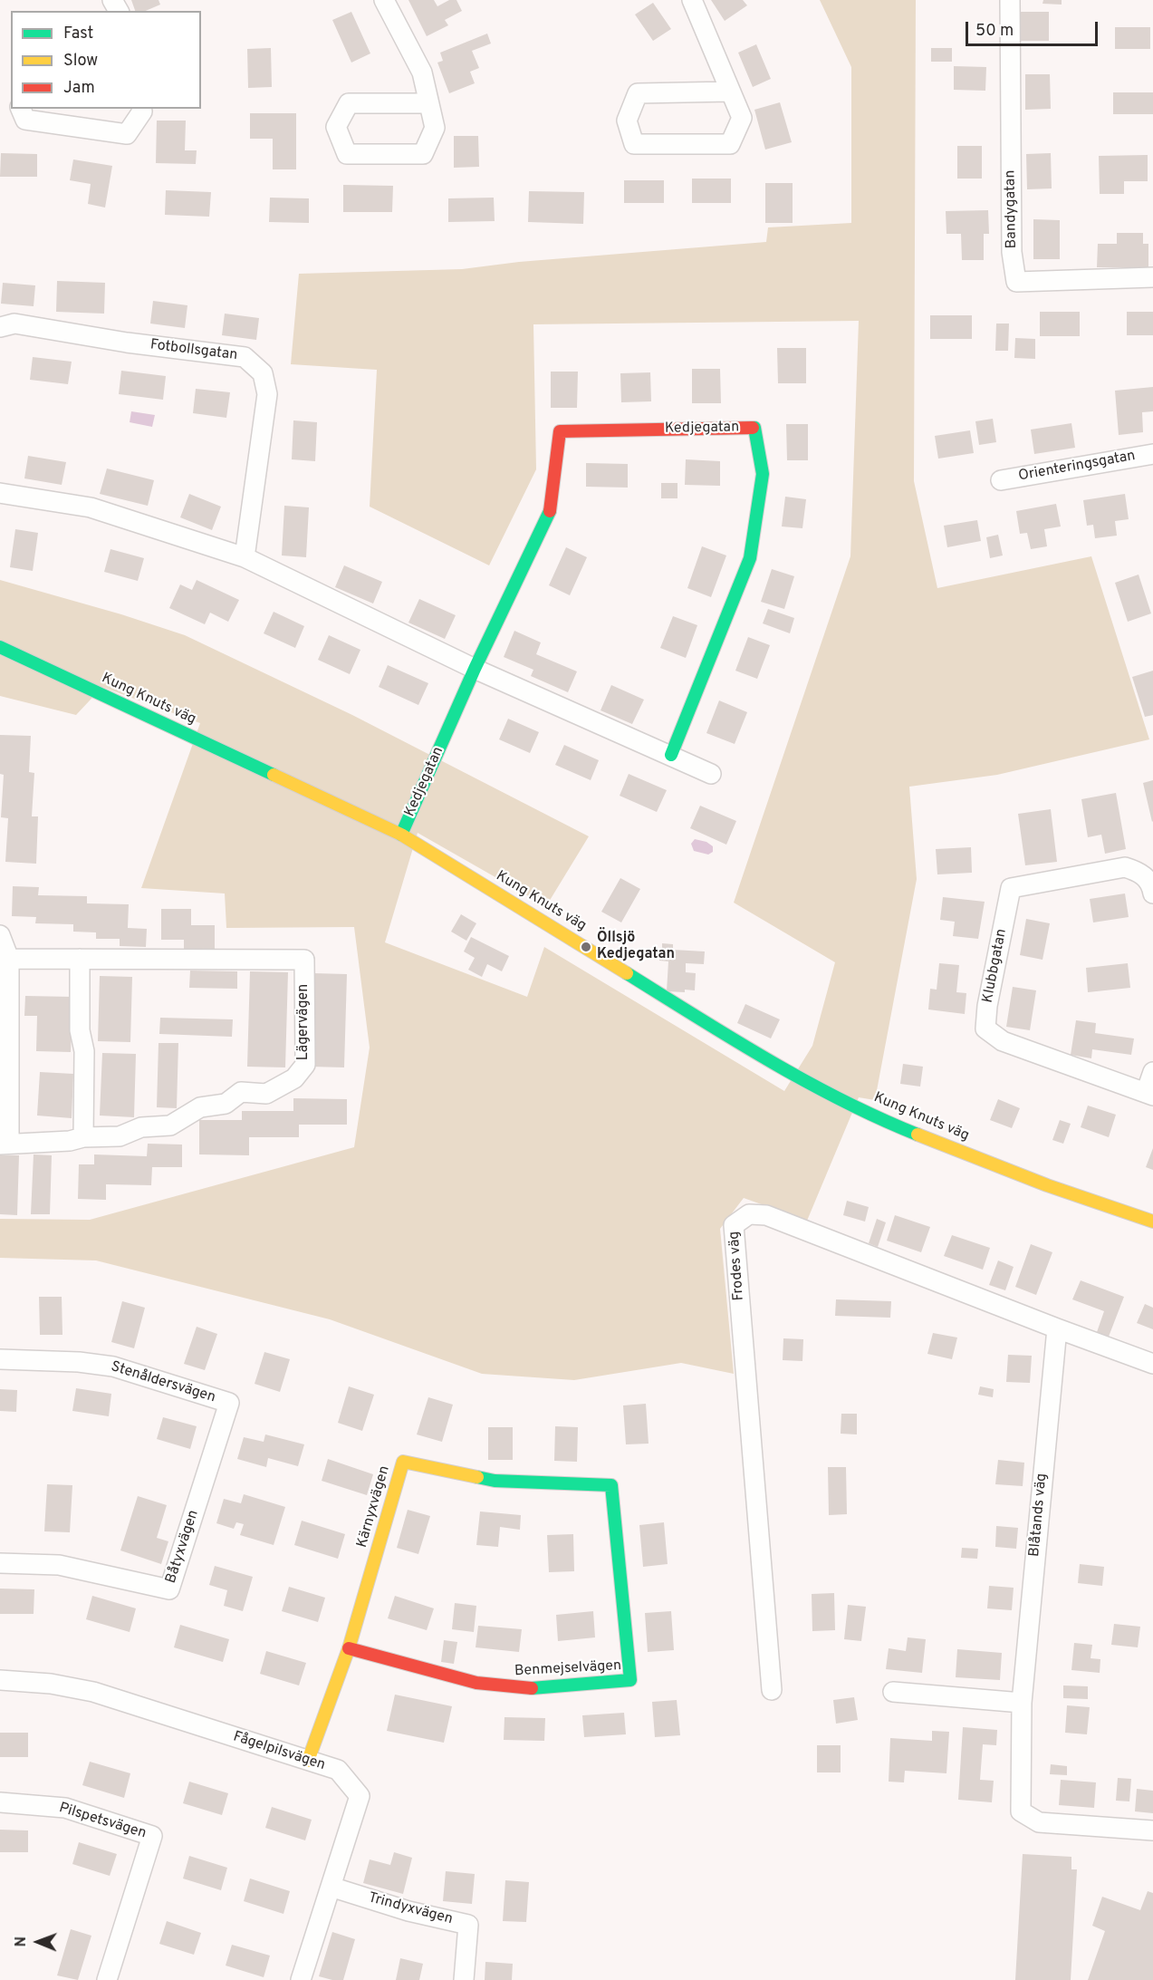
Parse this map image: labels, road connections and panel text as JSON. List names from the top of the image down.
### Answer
{
  "streets": {
    "street": [
      "Bandygatan",
      "Fotbollsgatan",
      "Kedjegatan",
      "Orienteringsgatan",
      "Kung Knuts väg",
      "Klubbgatan",
      "Lägervägen",
      "Frodes väg",
      "Stenåldersvägen",
      "Kärnyxvägen",
      "Blåtands väg",
      "Båtyxvägen",
      "Benmejselvägen",
      "Fågelpilsvägen",
      "Pilspetsvägen",
      "Trindyxvägen"
    ]
  },
  "crossings": [
    ["Kedjegatan", "Kung Knuts väg"],
    ["Frodes väg", "Blåtands väg"],
    ["Stenåldersvägen", "Båtyxvägen"],
    ["Kärnyxvägen", "Benmejselvägen"],
    ["Kärnyxvägen", "Fågelpilsvägen"],
    ["Fågelpilsvägen", "Trindyxvägen"]
  ],
  "places": ["Öllsjö Kedjegatan"],
  "legend": ["Fast", "Slow", "Jam"],
  "scale_bar": "50 m",
  "north": "left"
}
